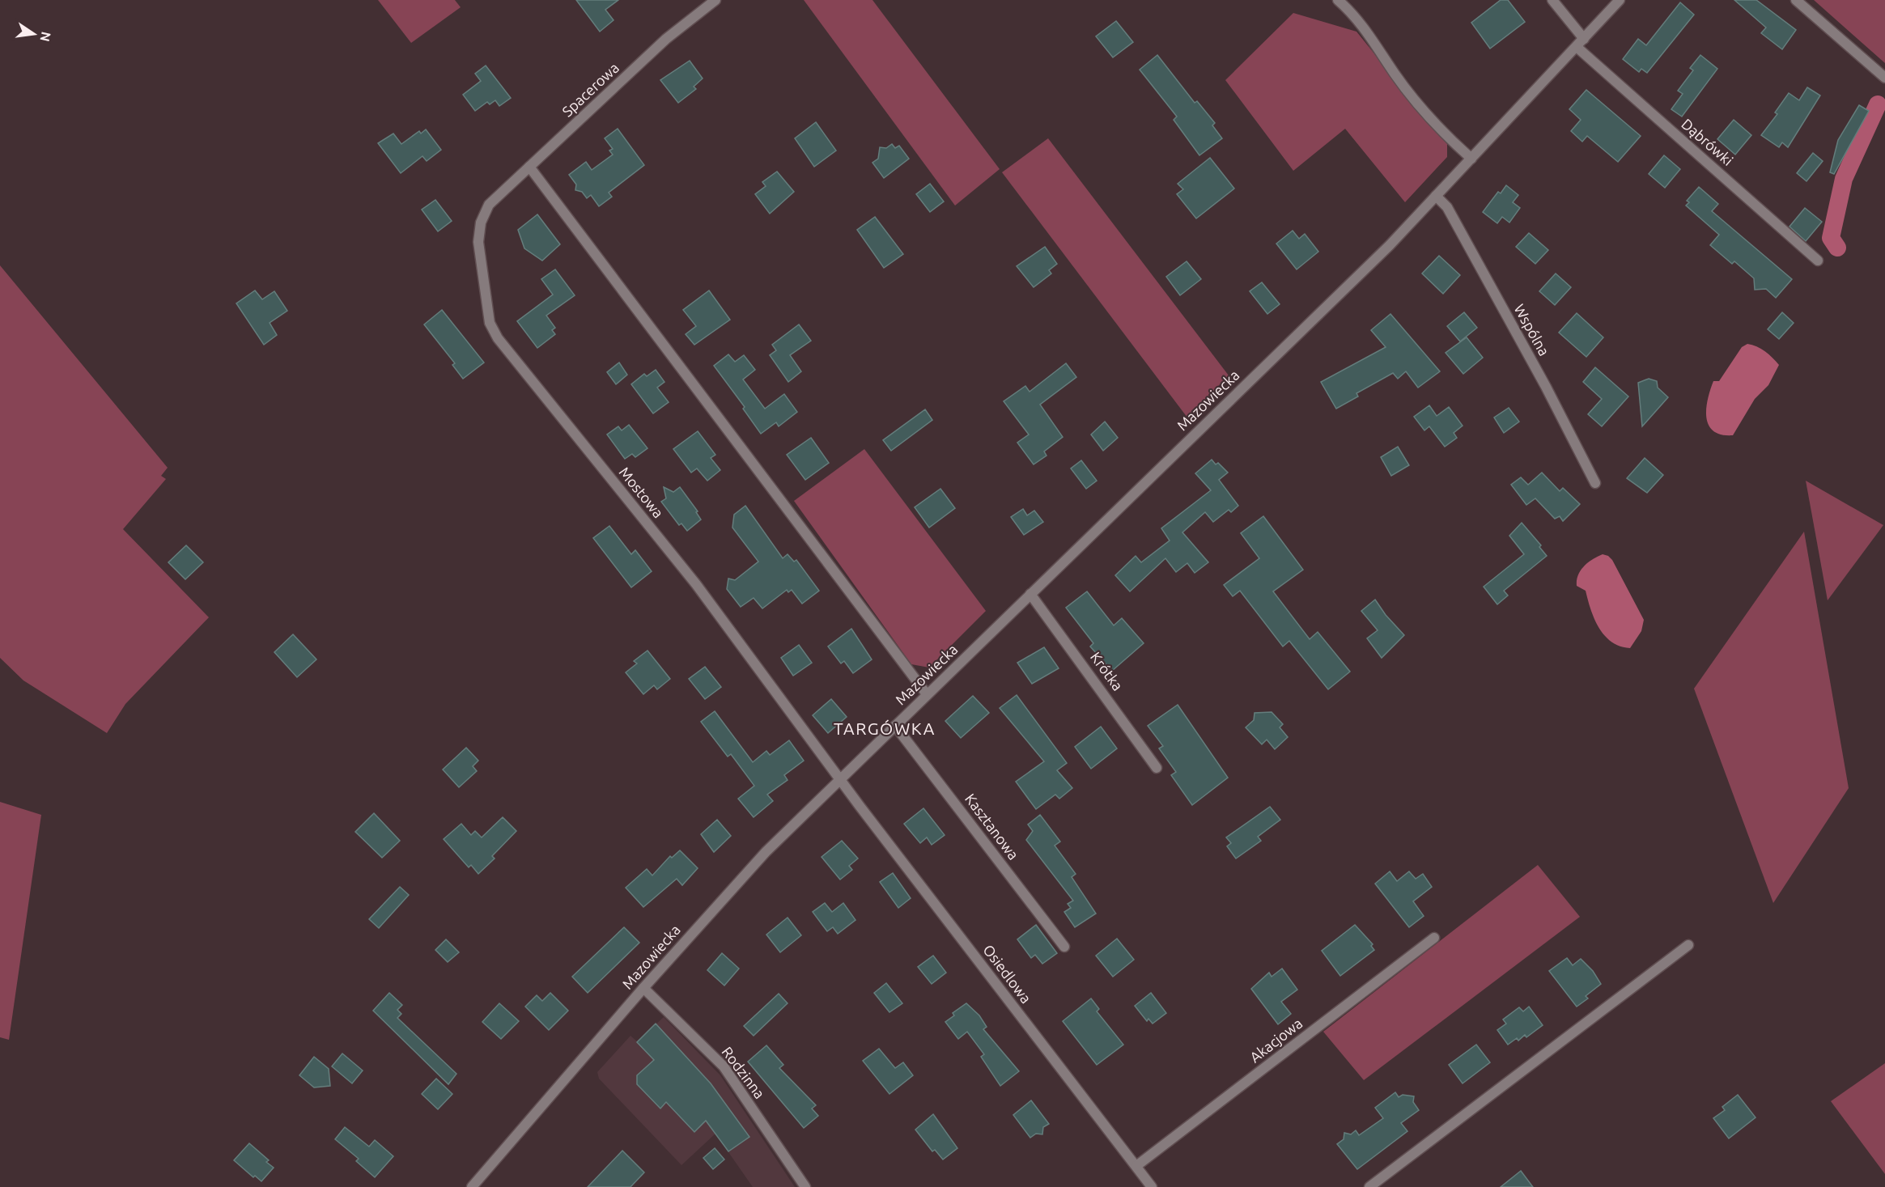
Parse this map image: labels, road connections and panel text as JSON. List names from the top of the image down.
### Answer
{
  "streets": {
    "street": [
      "Spacerowa",
      "Dąbrówki",
      "Wspólna",
      "Mazowiecka",
      "Mostowa",
      "Krótka",
      "Kasztanowa",
      "Osiedlowa",
      "Akacjowa",
      "Rodzinna"
    ]
  },
  "crossings": [
    ["Spacerowa", "Mostowa"],
    ["Wspólna", "Mazowiecka"],
    ["Mazowiecka", "Mostowa"],
    ["Mazowiecka", "Krótka"],
    ["Mazowiecka", "Kasztanowa"],
    ["Mazowiecka", "Osiedlowa"],
    ["Mazowiecka", "Rodzinna"],
    ["Mostowa", "Osiedlowa"],
    ["Osiedlowa", "Akacjowa"]
  ],
  "districts": ["TARGÓWKA"],
  "north": "right"
}
